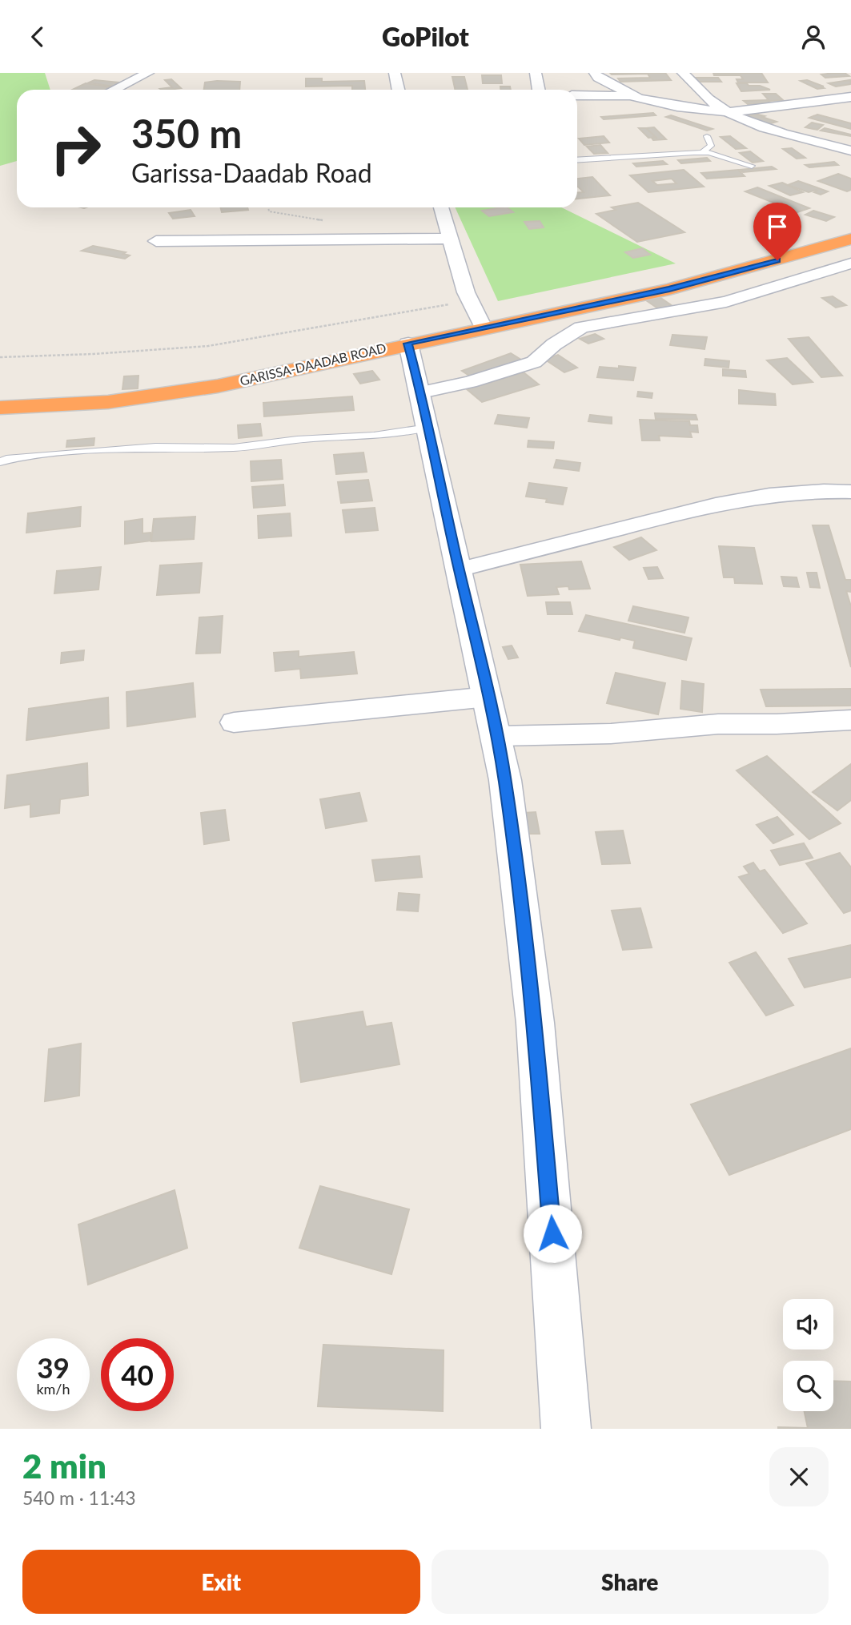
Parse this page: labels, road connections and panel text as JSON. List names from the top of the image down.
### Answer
{
  "streets": {
    "highway": ["GARISSA-DAADAB ROAD"]
  },
  "page": {
    "header": "GoPilot",
    "turn": ["350 m", "Garissa-Daadab Road"],
    "speed": "39 km/h",
    "limit": "40",
    "heading": ["2 min", "540 m · 11:43"],
    "buttons": ["Exit", "Share"]
  }
}
